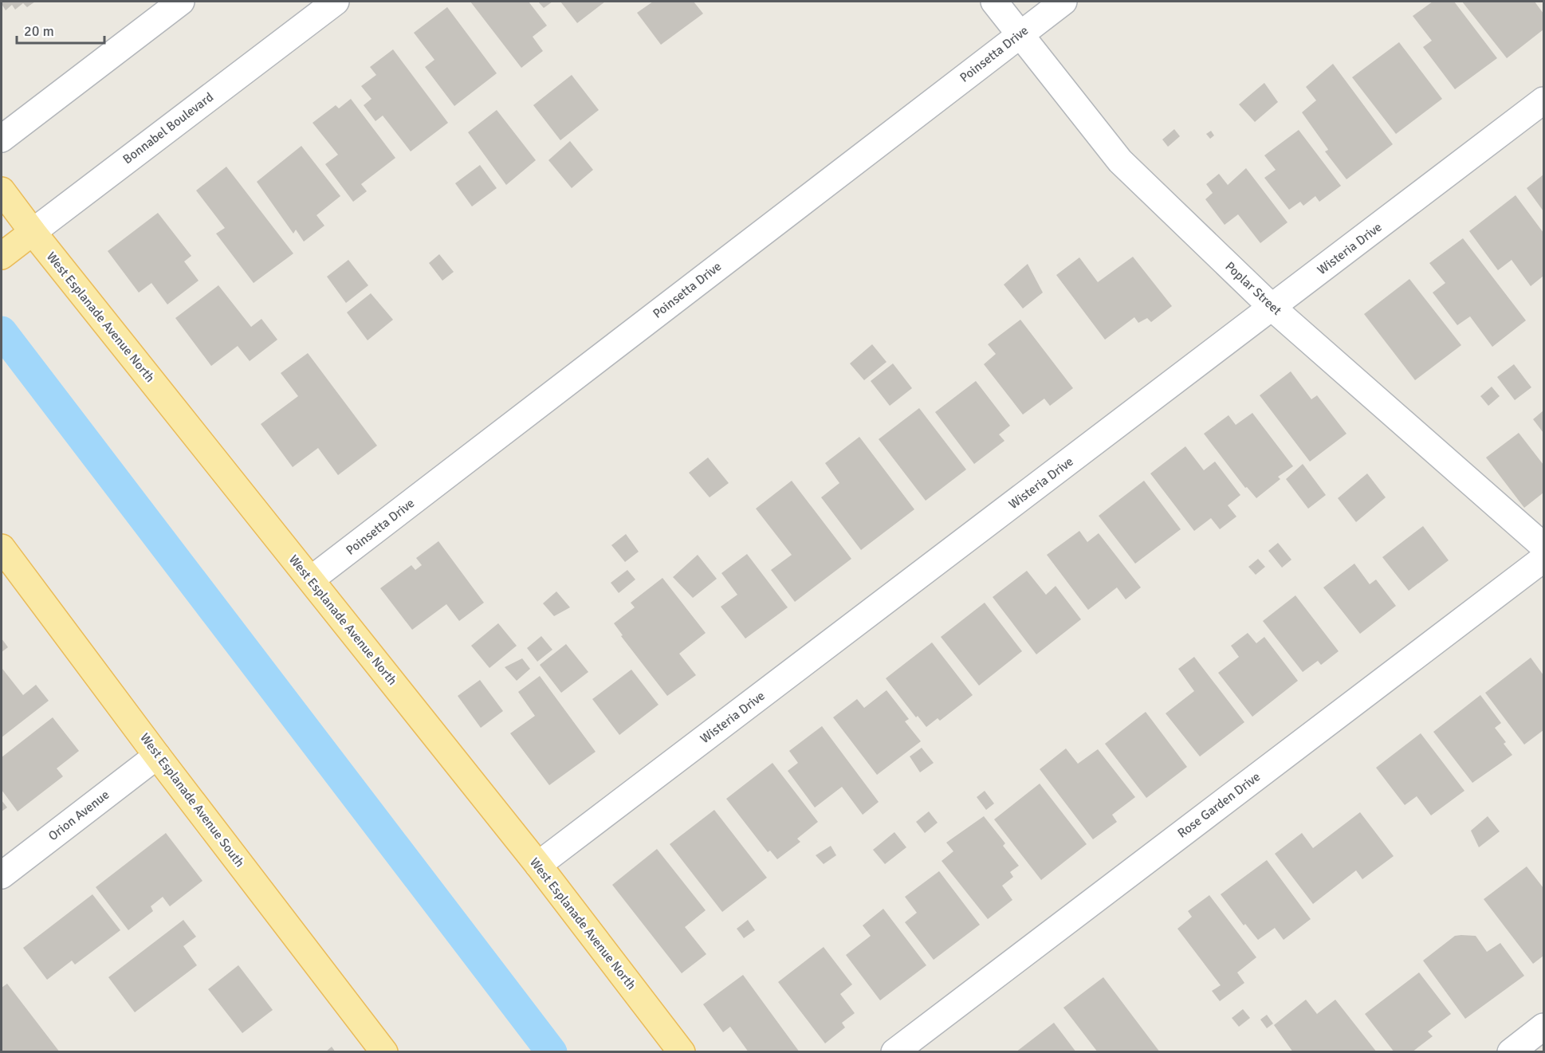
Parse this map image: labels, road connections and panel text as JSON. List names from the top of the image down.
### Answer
{
  "streets": {
    "main road": ["Bonnabel Boulevard", "West Esplanade Avenue North", "West Esplanade Avenue South"],
    "street": [
      "Poinsetta Drive",
      "Wisteria Drive",
      "Poplar Street",
      "Rose Garden Drive",
      "Orion Avenue"
    ]
  },
  "crossings": [
    ["Poinsetta Drive", "Poplar Street"],
    ["Poinsetta Drive", "West Esplanade Avenue North"],
    ["Bonnabel Boulevard", "West Esplanade Avenue North"],
    ["Wisteria Drive", "Poplar Street"],
    ["Wisteria Drive", "West Esplanade Avenue North"],
    ["West Esplanade Avenue South", "Orion Avenue"]
  ],
  "scale_bar": "20 m"
}
